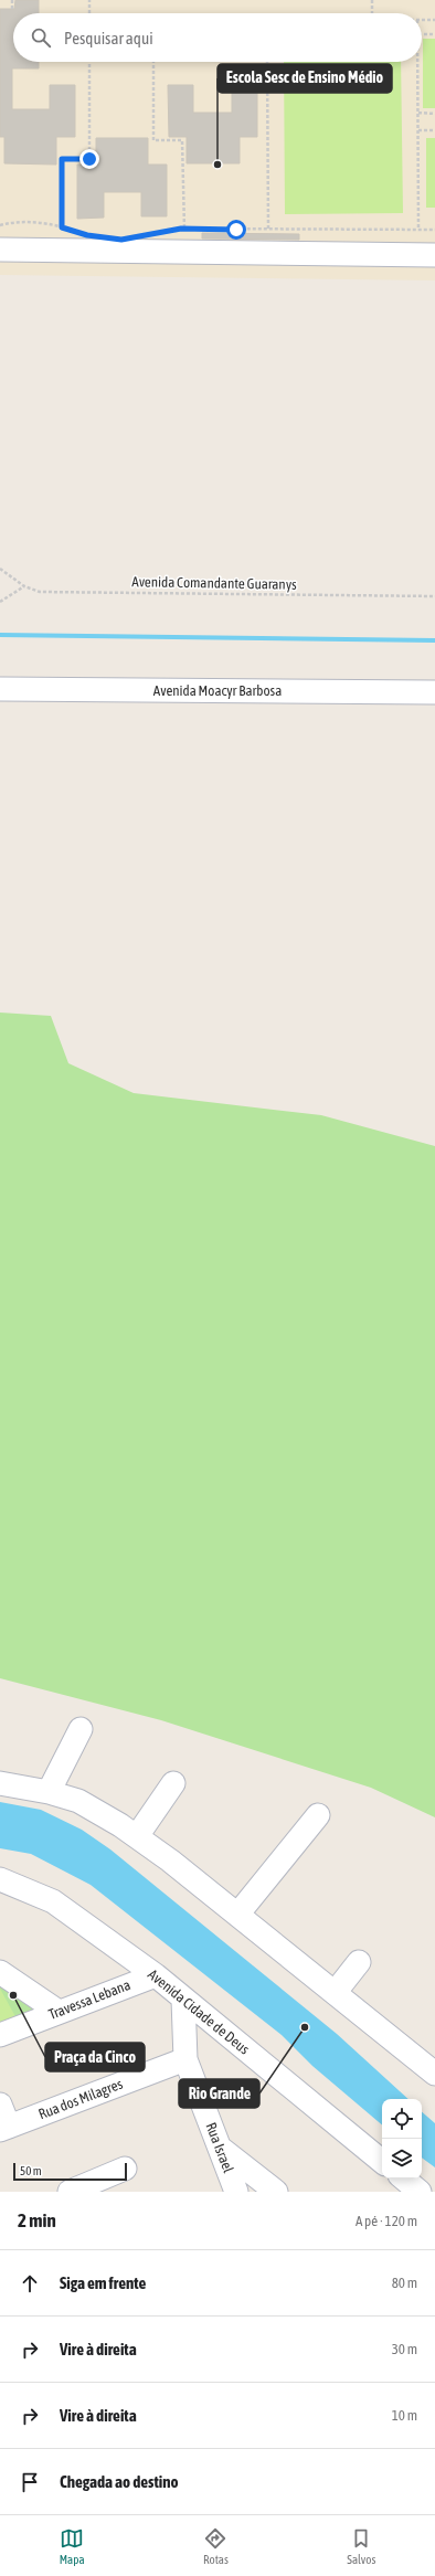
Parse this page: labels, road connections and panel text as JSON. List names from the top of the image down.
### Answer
{
  "streets": {
    "street": [
      "Avenida Moacyr Barbosa",
      "Travessa Lebana",
      "Avenida Cidade de Deus",
      "Rua dos Milagres",
      "Rua Israel"
    ],
    "path": ["Avenida Comandante Guaranys"]
  },
  "crossings": [
    ["Travessa Lebana", "Avenida Cidade de Deus"],
    ["Avenida Cidade de Deus", "Rua Israel"],
    ["Rua dos Milagres", "Rua Israel"]
  ],
  "places": ["Escola Sesc de Ensino Médio", "Praça da Cinco", "Rio Grande"],
  "scale_bar": "50 m",
  "page": {
    "search": "Pesquisar aqui",
    "scale": "50 m",
    "heading": ["2 min", "A pé · 120 m"],
    "list": [
      ["Siga em frente", "80 m"],
      ["Vire à direita", "30 m"],
      ["Vire à direita", "10 m"],
      "Chegada ao destino"
    ],
    "nav": ["Mapa", "Rotas", "Salvos"]
  }
}
